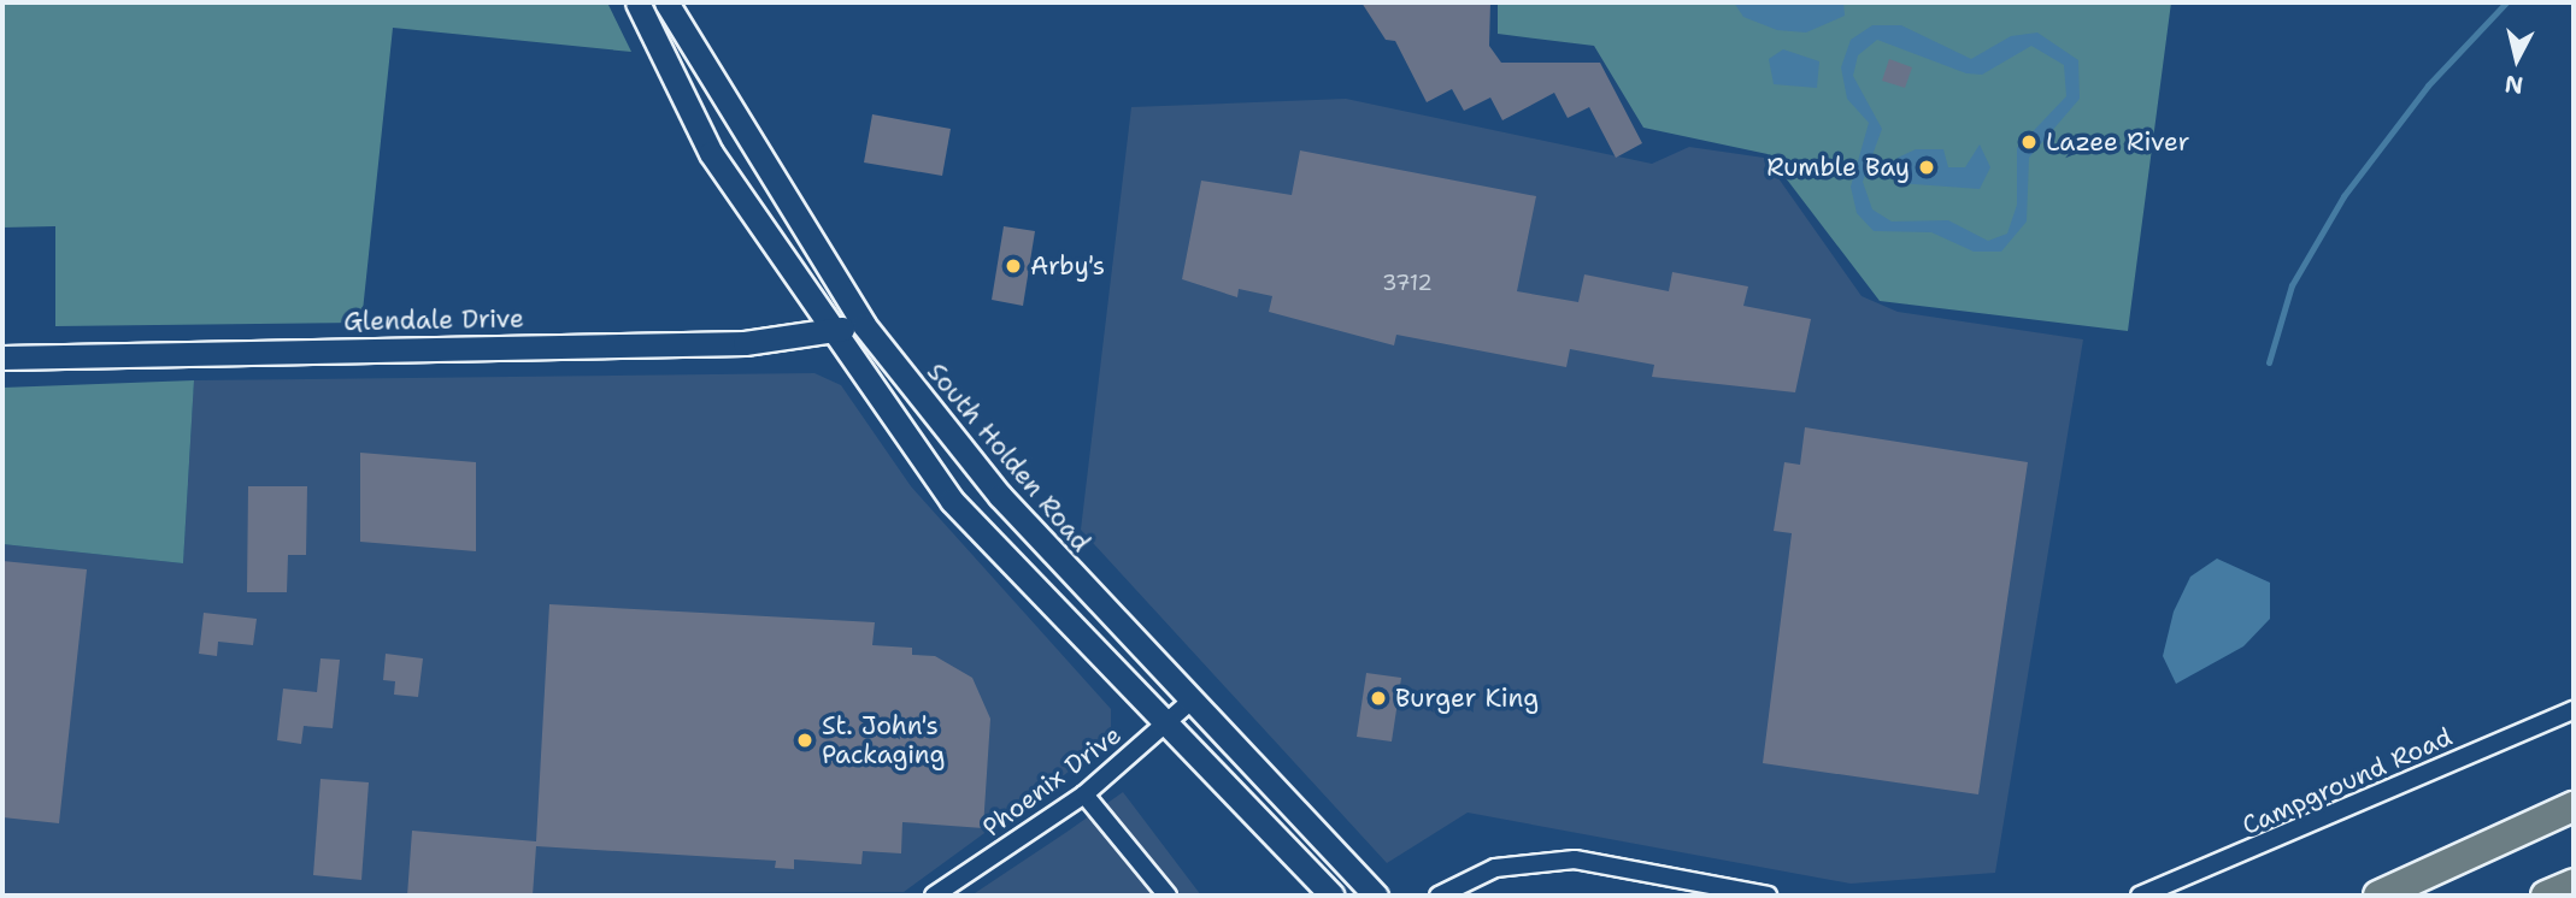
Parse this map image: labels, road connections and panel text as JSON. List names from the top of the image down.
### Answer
{
  "streets": {
    "street": [
      "Glendale Drive",
      "South Holden Road",
      "Phoenix Drive",
      "Campground Road"
    ]
  },
  "crossings": [
    ["Glendale Drive", "South Holden Road"],
    ["South Holden Road", "Phoenix Drive"]
  ],
  "places": [
    "Lazee River",
    "Rumble Bay",
    "Arby's",
    "Burger King",
    "St. John's Packaging"
  ],
  "house_numbers": ["3712"],
  "north": "bottom"
}
